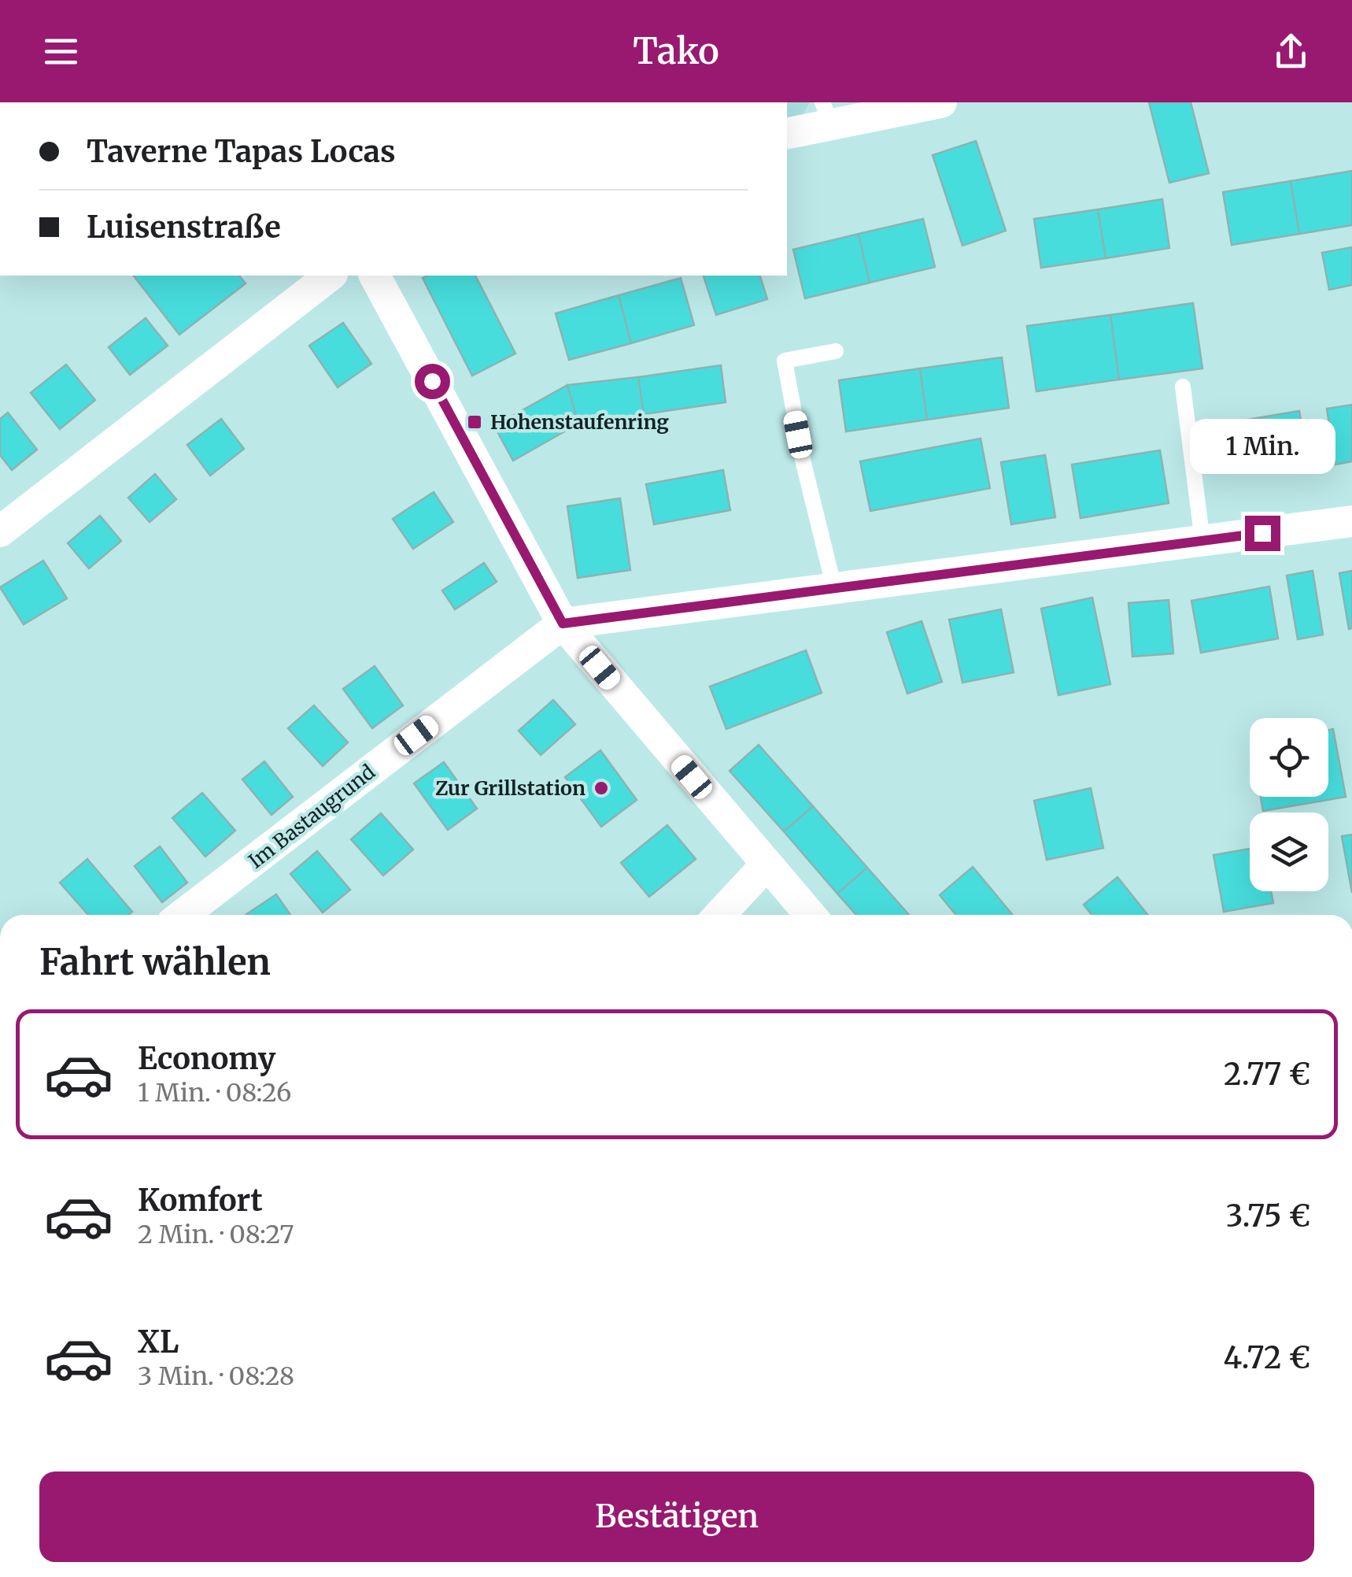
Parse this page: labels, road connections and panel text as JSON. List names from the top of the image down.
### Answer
{
  "streets": {
    "street": ["Im Bastaugrund"]
  },
  "places": {
    "transit": ["Hohenstaufenring"],
    "other": ["Zur Grillstation"]
  },
  "page": {
    "header": "Tako",
    "banner": ["Taverne Tapas Locas", "Luisenstraße"],
    "bubble": "1 Min.",
    "heading": "Fahrt wählen",
    "list": [
      {
        "name": "Economy",
        "note": "1 Min. · 08:26",
        "value": "2.77 €"
      },
      {
        "name": "Komfort",
        "note": "2 Min. · 08:27",
        "value": "3.75 €"
      },
      {
        "name": "XL",
        "note": "3 Min. · 08:28",
        "value": "4.72 €"
      }
    ],
    "buttons": "Bestätigen"
  }
}
